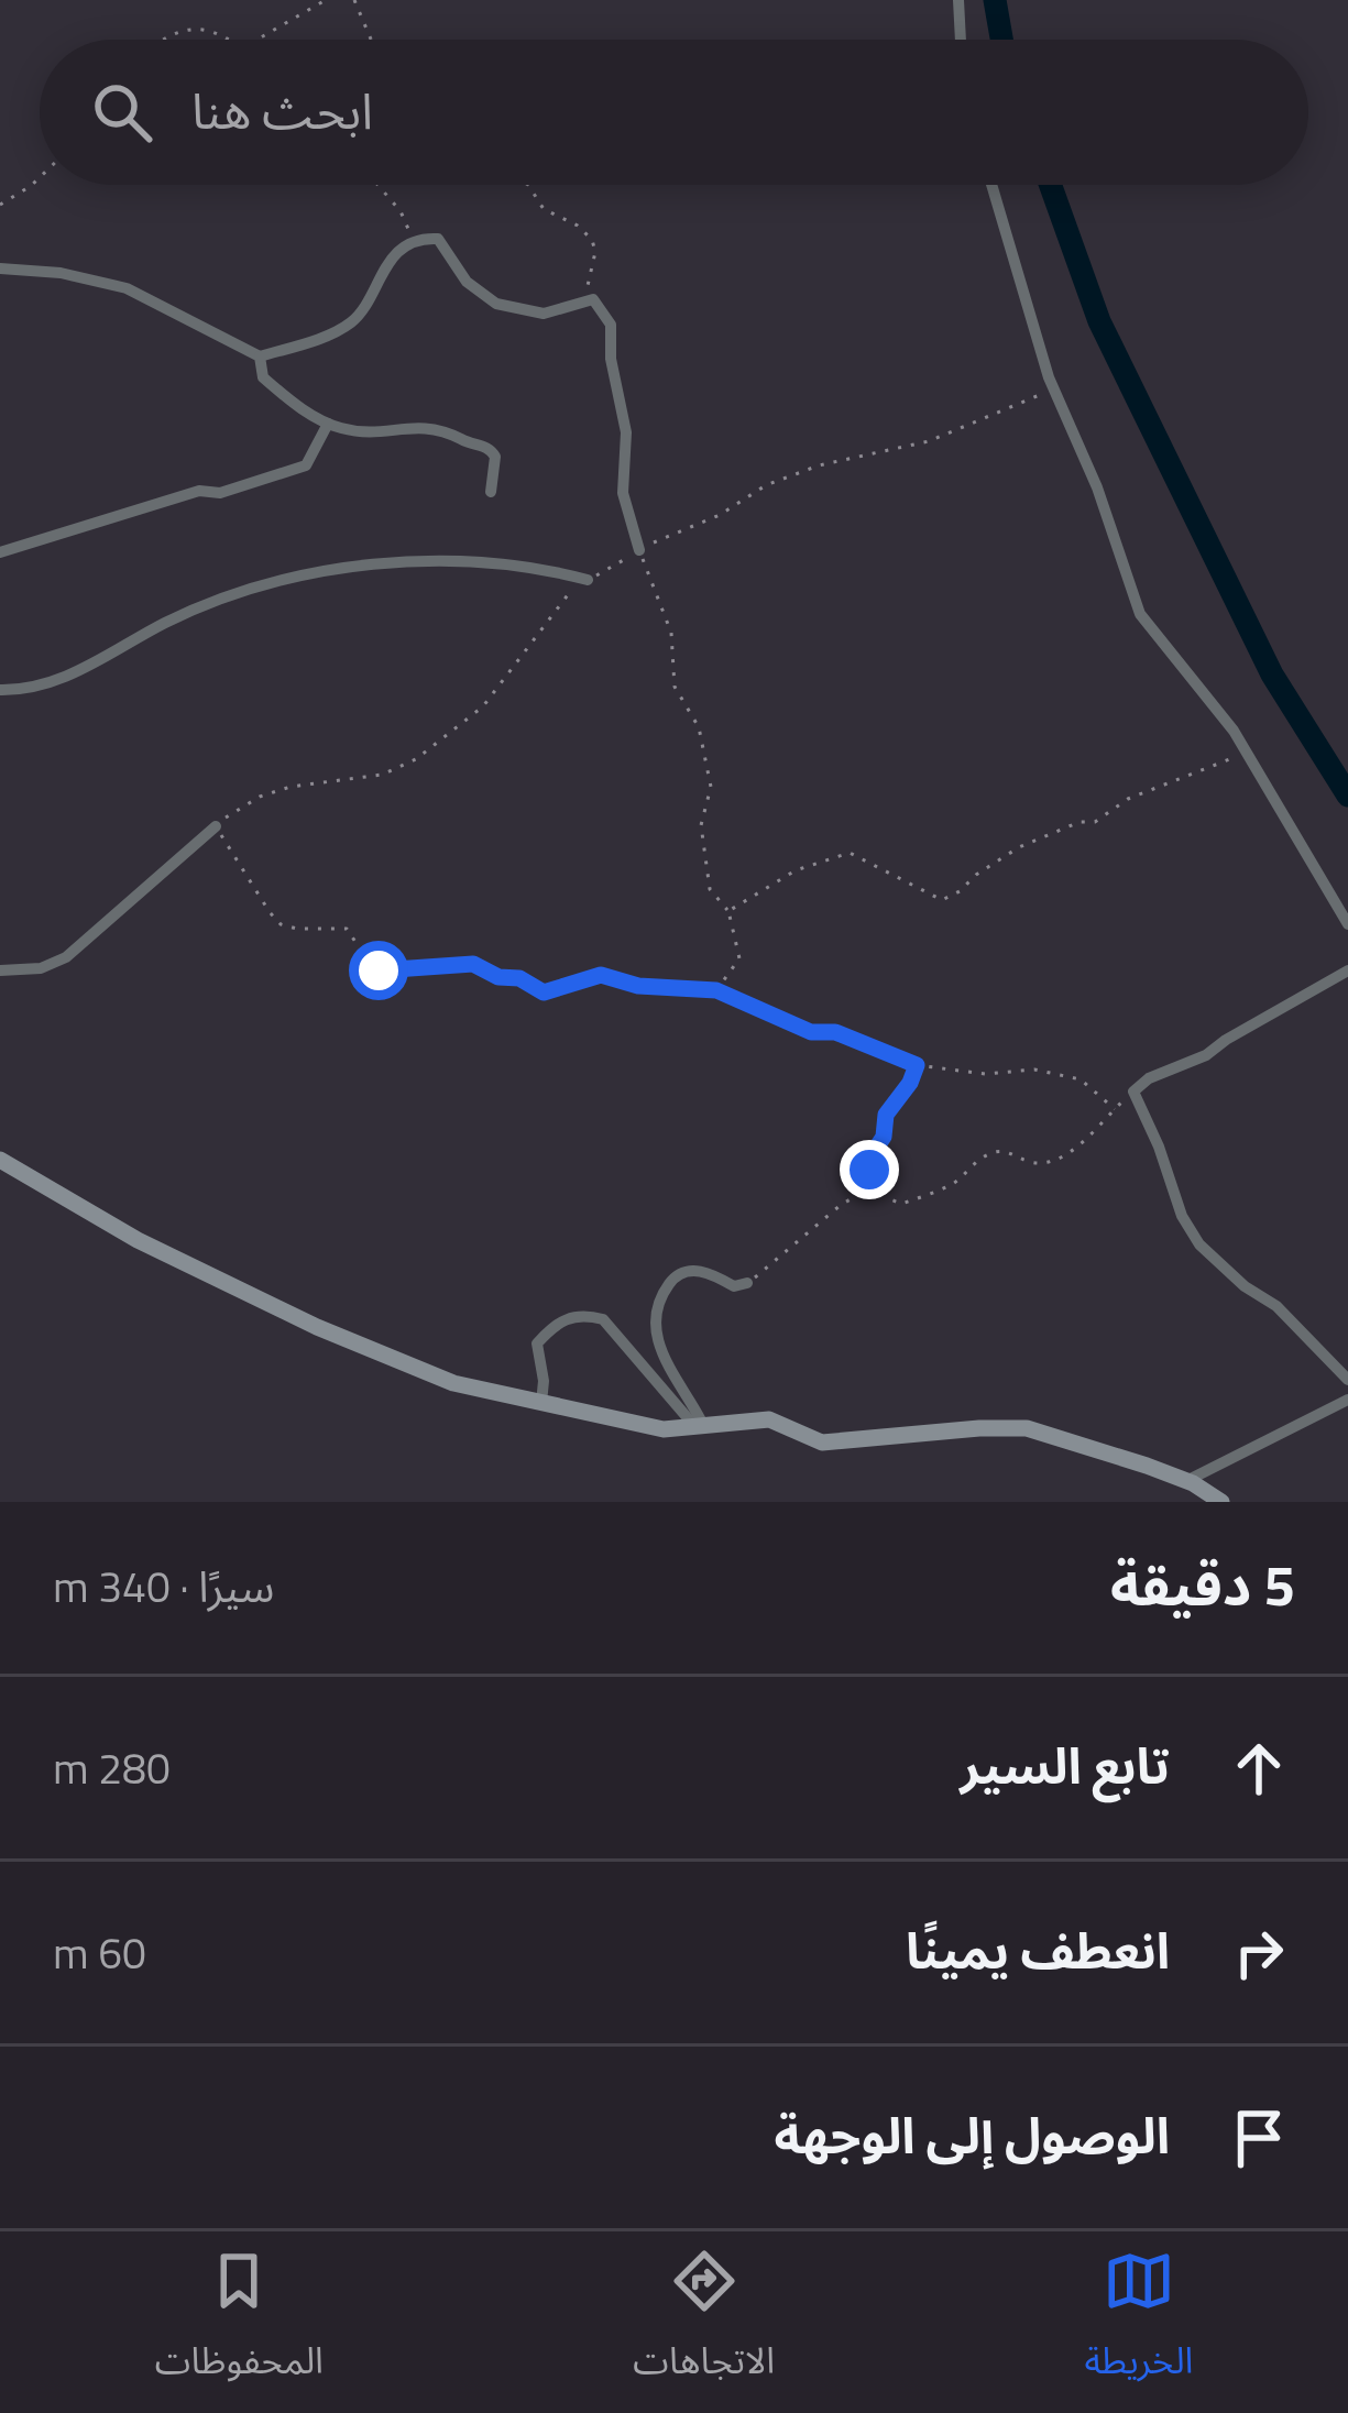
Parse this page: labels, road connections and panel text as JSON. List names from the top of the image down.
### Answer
{
  "page": {
    "search": "ابحث هنا",
    "heading": ["5 دقيقة", "سيرًا · 340 m"],
    "list": [
      ["تابع السير", "280 m"],
      ["انعطف يمينًا", "60 m"],
      "الوصول إلى الوجهة"
    ],
    "nav": ["الخريطة", "الاتجاهات", "المحفوظات"]
  }
}
